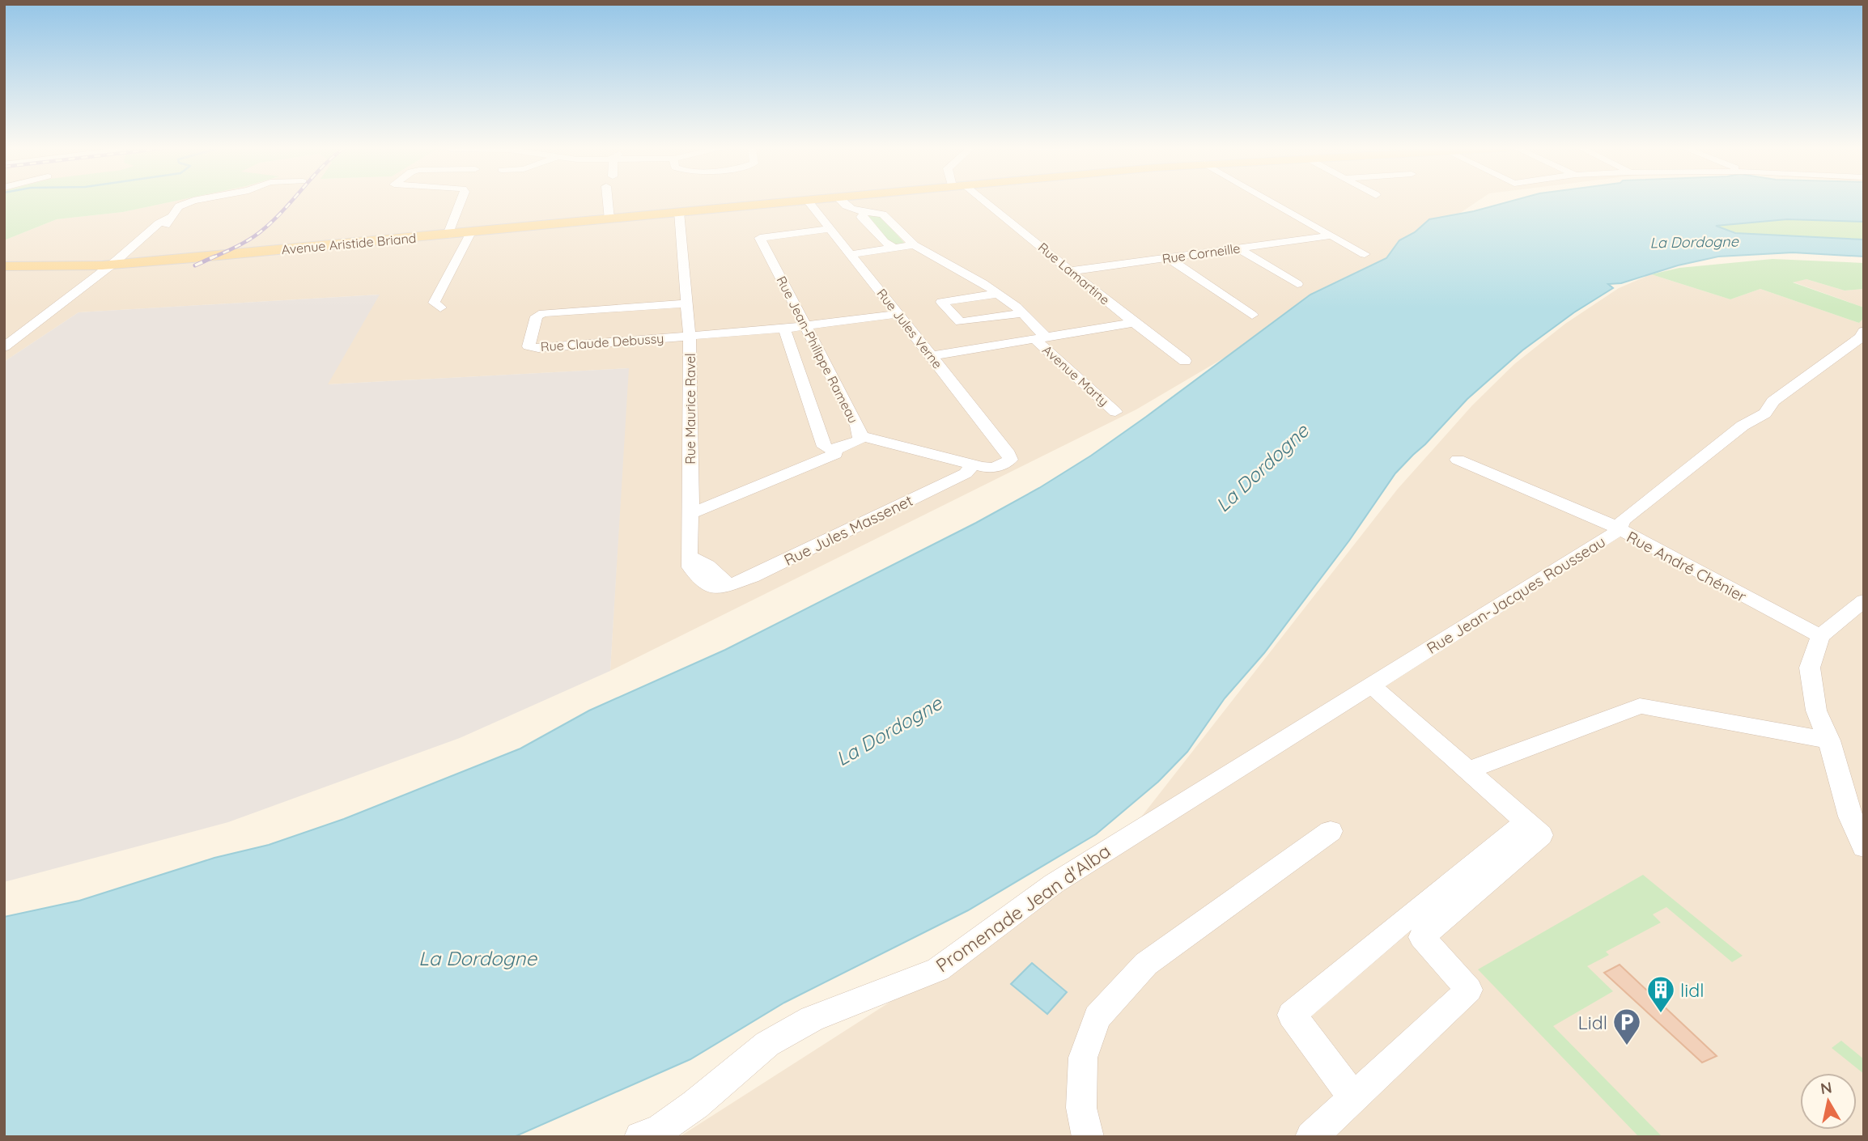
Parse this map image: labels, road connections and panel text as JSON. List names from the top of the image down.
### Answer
{
  "streets": {
    "main road": ["Avenue Aristide Briand"],
    "street": [
      "Rue Corneille",
      "Rue Lamartine",
      "Rue Jules Verne",
      "Rue Claude Debussy",
      "Rue Jean-Philippe Rameau",
      "Avenue Marty",
      "Rue Maurice Ravel",
      "Rue Jules Massenet",
      "Rue André Chénier",
      "Rue Jean-Jacques Rousseau",
      "Promenade Jean d'Alba"
    ]
  },
  "crossings": [
    ["Avenue Aristide Briand", "Rue Maurice Ravel"],
    ["Rue Corneille", "Rue Lamartine"],
    ["Rue Jules Verne", "Rue Jean-Philippe Rameau"],
    ["Rue Jules Verne", "Rue Jules Massenet"],
    ["Rue Claude Debussy", "Rue Maurice Ravel"],
    ["Rue Maurice Ravel", "Rue Jules Massenet"],
    ["Rue André Chénier", "Rue Jean-Jacques Rousseau"],
    ["Rue Jean-Jacques Rousseau", "Promenade Jean d'Alba"]
  ],
  "water": ["La Dordogne"],
  "places": {
    "building": ["lidl"],
    "parking": ["Lidl"]
  },
  "north": "top"
}
